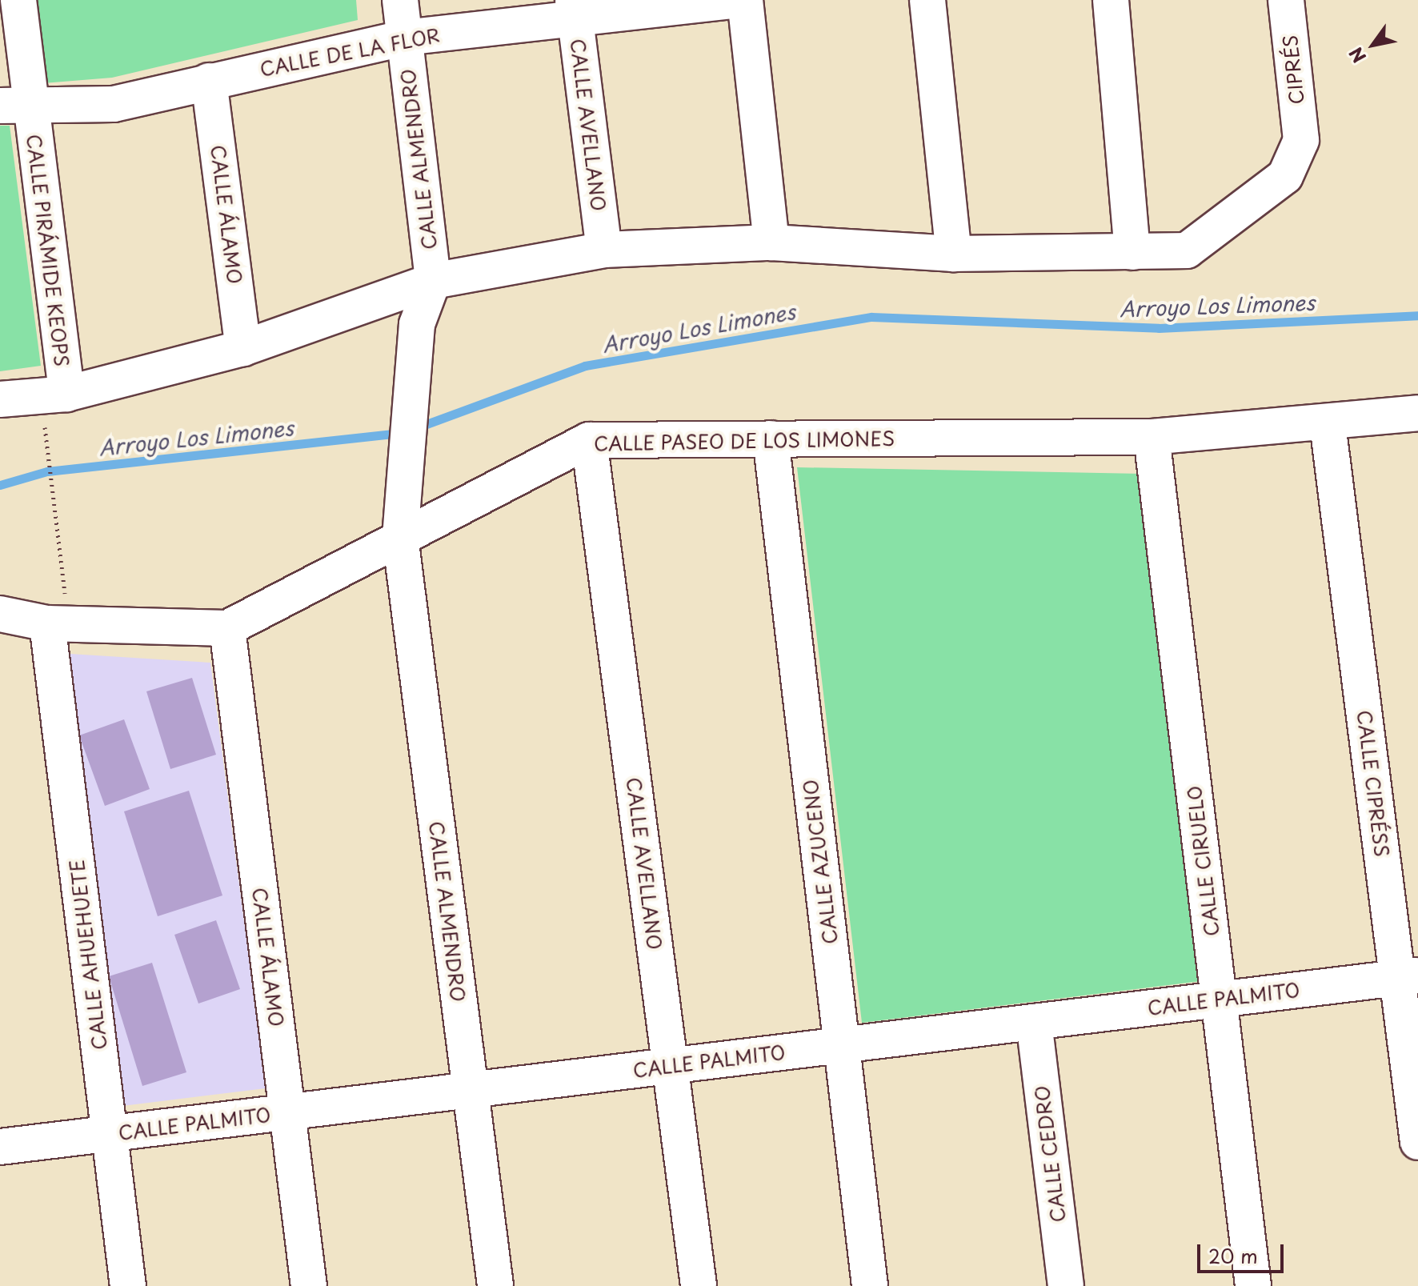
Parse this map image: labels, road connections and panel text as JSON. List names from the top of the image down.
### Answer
{
  "streets": {
    "street": [
      "CALLE DE LA FLOR",
      "CIPRÉS",
      "CALLE AVELLANO",
      "CALLE ALMENDRO",
      "CALLE ÁLAMO",
      "CALLE PIRÁMIDE KEOPS",
      "CALLE PASEO DE LOS LIMONES",
      "CALLE CIPRÉSS",
      "CALLE CIRUELO",
      "CALLE AZUCENO",
      "CALLE AHUEHUETE",
      "CALLE PALMITO",
      "CALLE CEDRO"
    ]
  },
  "crossings": [
    ["CALLE DE LA FLOR", "CALLE AVELLANO"],
    ["CALLE DE LA FLOR", "CALLE ALMENDRO"],
    ["CALLE DE LA FLOR", "CALLE ÁLAMO"],
    ["CALLE DE LA FLOR", "CALLE PIRÁMIDE KEOPS"],
    ["CALLE AVELLANO", "CALLE PASEO DE LOS LIMONES"],
    ["CALLE AVELLANO", "CALLE PALMITO"],
    ["CALLE ALMENDRO", "CALLE PASEO DE LOS LIMONES"],
    ["CALLE ALMENDRO", "CALLE PALMITO"],
    ["CALLE ÁLAMO", "CALLE PASEO DE LOS LIMONES"],
    ["CALLE ÁLAMO", "CALLE PALMITO"],
    ["CALLE PASEO DE LOS LIMONES", "CALLE CIPRÉSS"],
    ["CALLE PASEO DE LOS LIMONES", "CALLE CIRUELO"],
    ["CALLE PASEO DE LOS LIMONES", "CALLE AZUCENO"],
    ["CALLE PASEO DE LOS LIMONES", "CALLE AHUEHUETE"],
    ["CALLE CIPRÉSS", "CALLE PALMITO"],
    ["CALLE CIRUELO", "CALLE PALMITO"],
    ["CALLE AZUCENO", "CALLE PALMITO"],
    ["CALLE AHUEHUETE", "CALLE PALMITO"],
    ["CALLE PALMITO", "CALLE CEDRO"]
  ],
  "water": ["Arroyo Los Limones"],
  "scale_bar": "20 m",
  "north": "bottom left"
}
